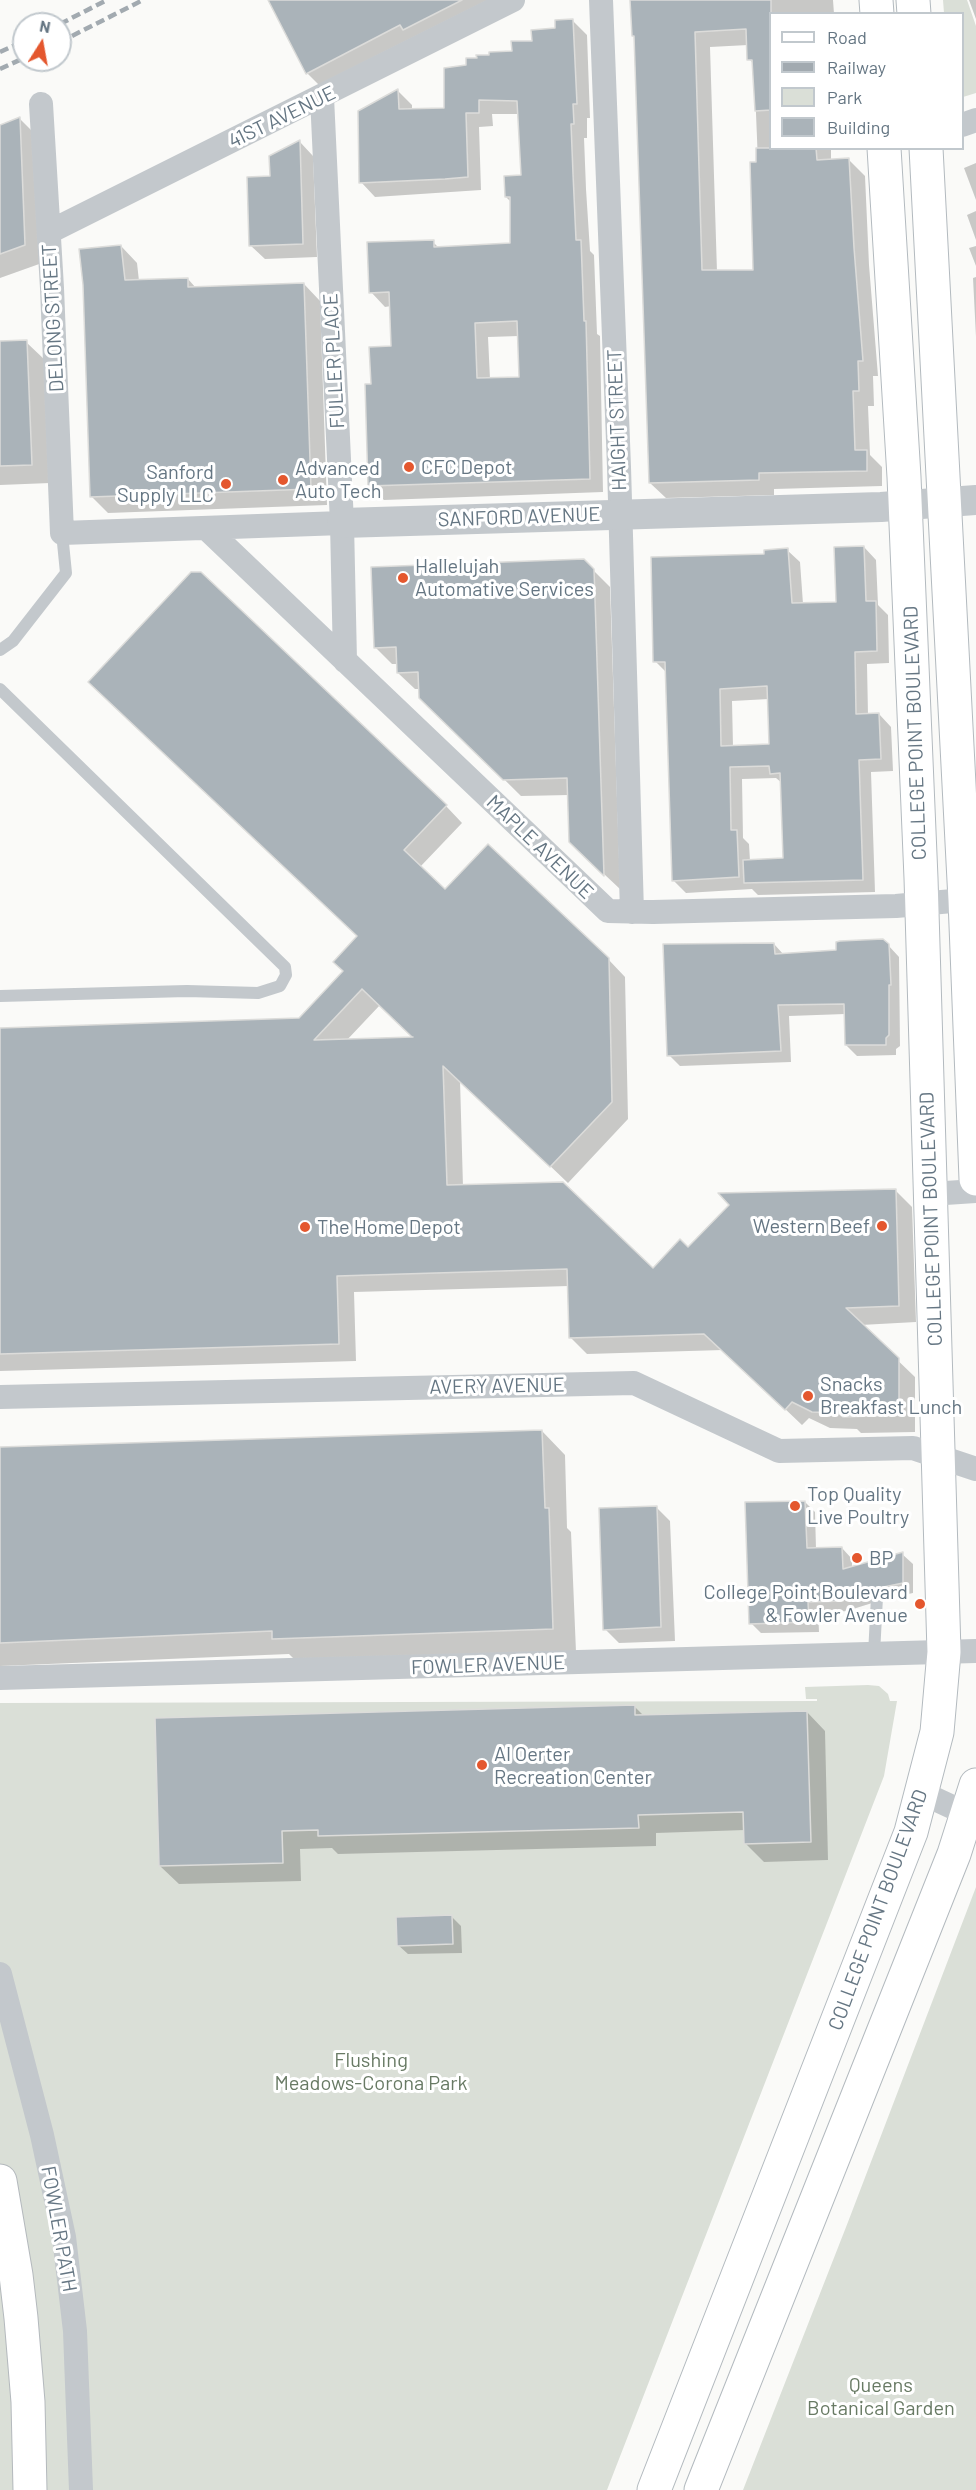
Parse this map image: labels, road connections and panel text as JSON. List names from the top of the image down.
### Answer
{
  "streets": {
    "main road": ["COLLEGE POINT BOULEVARD"],
    "street": [
      "41ST AVENUE",
      "DELONG STREET",
      "FULLER PLACE",
      "HAIGHT STREET",
      "SANFORD AVENUE",
      "MAPLE AVENUE",
      "AVERY AVENUE",
      "FOWLER AVENUE",
      "FOWLER PATH"
    ]
  },
  "crossings": [
    ["41ST AVENUE", "DELONG STREET"],
    ["41ST AVENUE", "FULLER PLACE"],
    ["DELONG STREET", "SANFORD AVENUE"],
    ["FULLER PLACE", "SANFORD AVENUE"],
    ["FULLER PLACE", "MAPLE AVENUE"],
    ["HAIGHT STREET", "SANFORD AVENUE"],
    ["HAIGHT STREET", "MAPLE AVENUE"],
    ["SANFORD AVENUE", "COLLEGE POINT BOULEVARD"],
    ["SANFORD AVENUE", "MAPLE AVENUE"],
    ["COLLEGE POINT BOULEVARD", "MAPLE AVENUE"],
    ["COLLEGE POINT BOULEVARD", "AVERY AVENUE"],
    ["COLLEGE POINT BOULEVARD", "FOWLER AVENUE"]
  ],
  "parks": ["Flushing Meadows-Corona Park", "Queens Botanical Garden"],
  "places": [
    "CFC Depot",
    "Advanced Auto Tech",
    "Sanford Supply LLC",
    "Hallelujah Automative Services",
    "Western Beef",
    "The Home Depot",
    "Snacks Breakfast Lunch",
    "Top Quality Live Poultry",
    "BP",
    "College Point Boulevard & Fowler Avenue",
    "Al Oerter Recreation Center"
  ],
  "legend": [
    "Road",
    "Railway",
    "Park",
    "Building"
  ],
  "north": "top"
}
